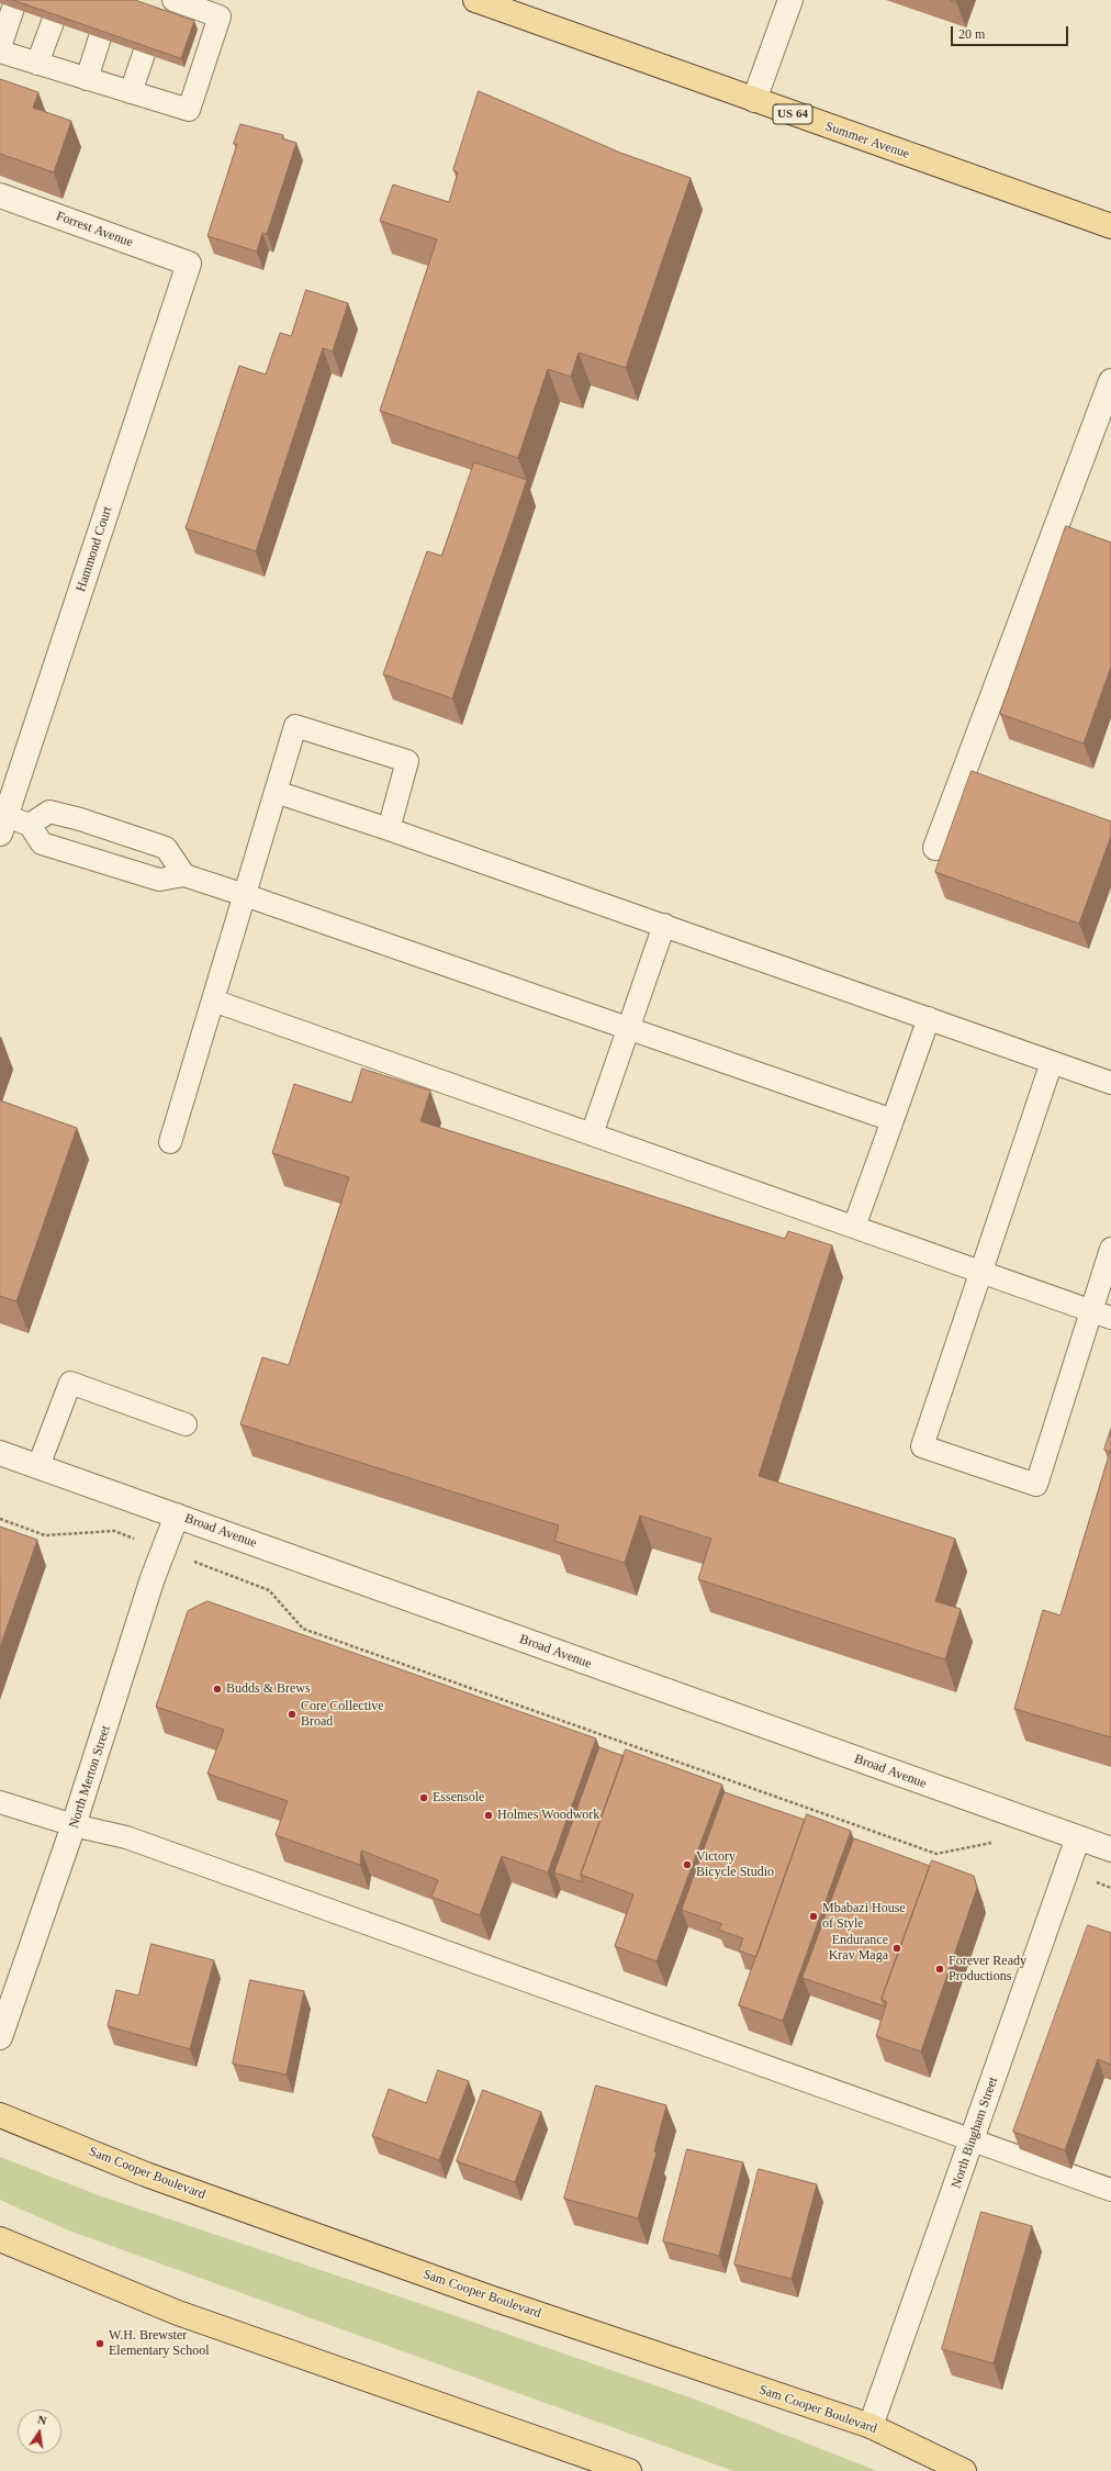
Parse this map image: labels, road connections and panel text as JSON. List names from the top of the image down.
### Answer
{
  "streets": {
    "main road": ["US 64", "Summer Avenue", "Sam Cooper Boulevard"],
    "street": [
      "Forrest Avenue",
      "Hammond Court",
      "Broad Avenue",
      "North Merton Street",
      "North Bingham Street"
    ]
  },
  "crossings": [
    ["Forrest Avenue", "Hammond Court"],
    ["Broad Avenue", "North Merton Street"],
    ["Broad Avenue", "North Bingham Street"],
    ["North Bingham Street", "Sam Cooper Boulevard"]
  ],
  "places": [
    "Budds & Brews",
    "Core Collective Broad",
    "Essensole",
    "Holmes Woodwork",
    "Victory Bicycle Studio",
    "Mbabazi House of Style",
    "Endurance Krav Maga",
    "Forever Ready Productions",
    "W.H. Brewster Elementary School"
  ],
  "scale_bar": "20 m",
  "north": "top"
}
